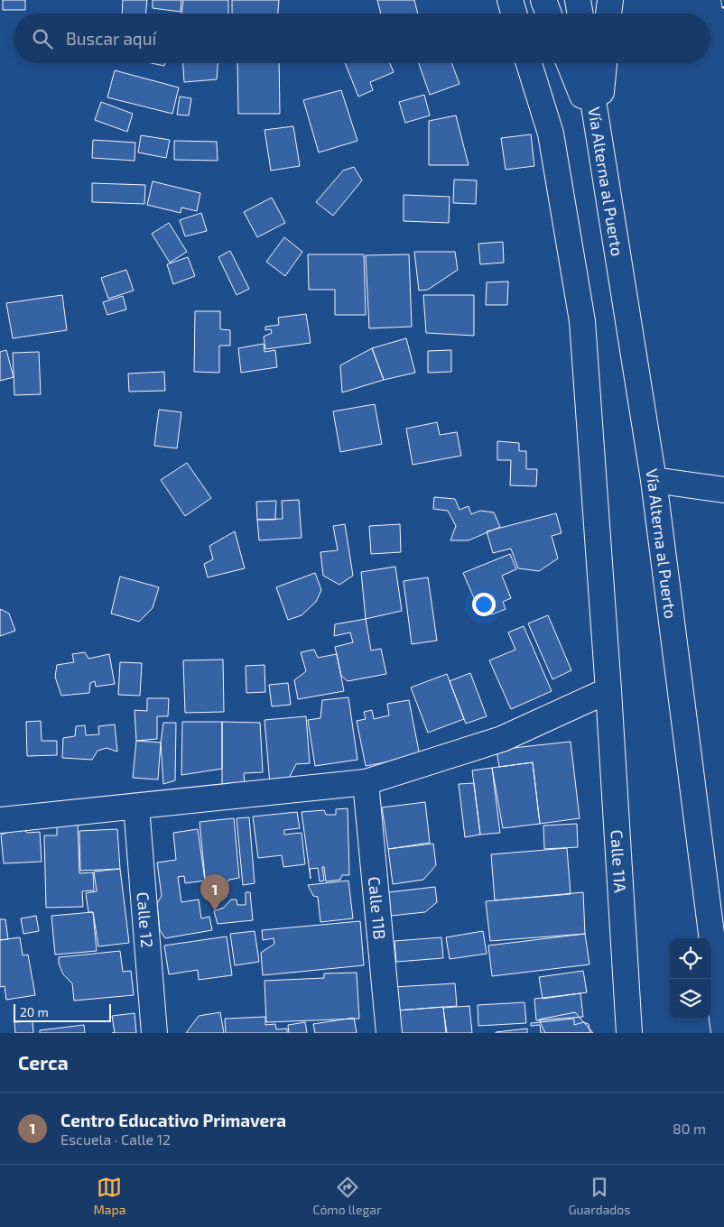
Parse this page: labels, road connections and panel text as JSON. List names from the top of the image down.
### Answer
{
  "streets": {
    "street": [
      "Vía Alterna al Puerto",
      "Calle 11A",
      "Calle 11B",
      "Calle 12"
    ]
  },
  "scale_bar": "20 m",
  "page": {
    "search": "Buscar aquí",
    "pins": "1",
    "scale": "20 m",
    "heading": "Cerca",
    "list": [
      {
        "mark": "1",
        "name": "Centro Educativo Primavera",
        "note": "Escuela · Calle 12",
        "value": "80 m"
      }
    ],
    "nav": ["Mapa", "Cómo llegar", "Guardados"]
  }
}
